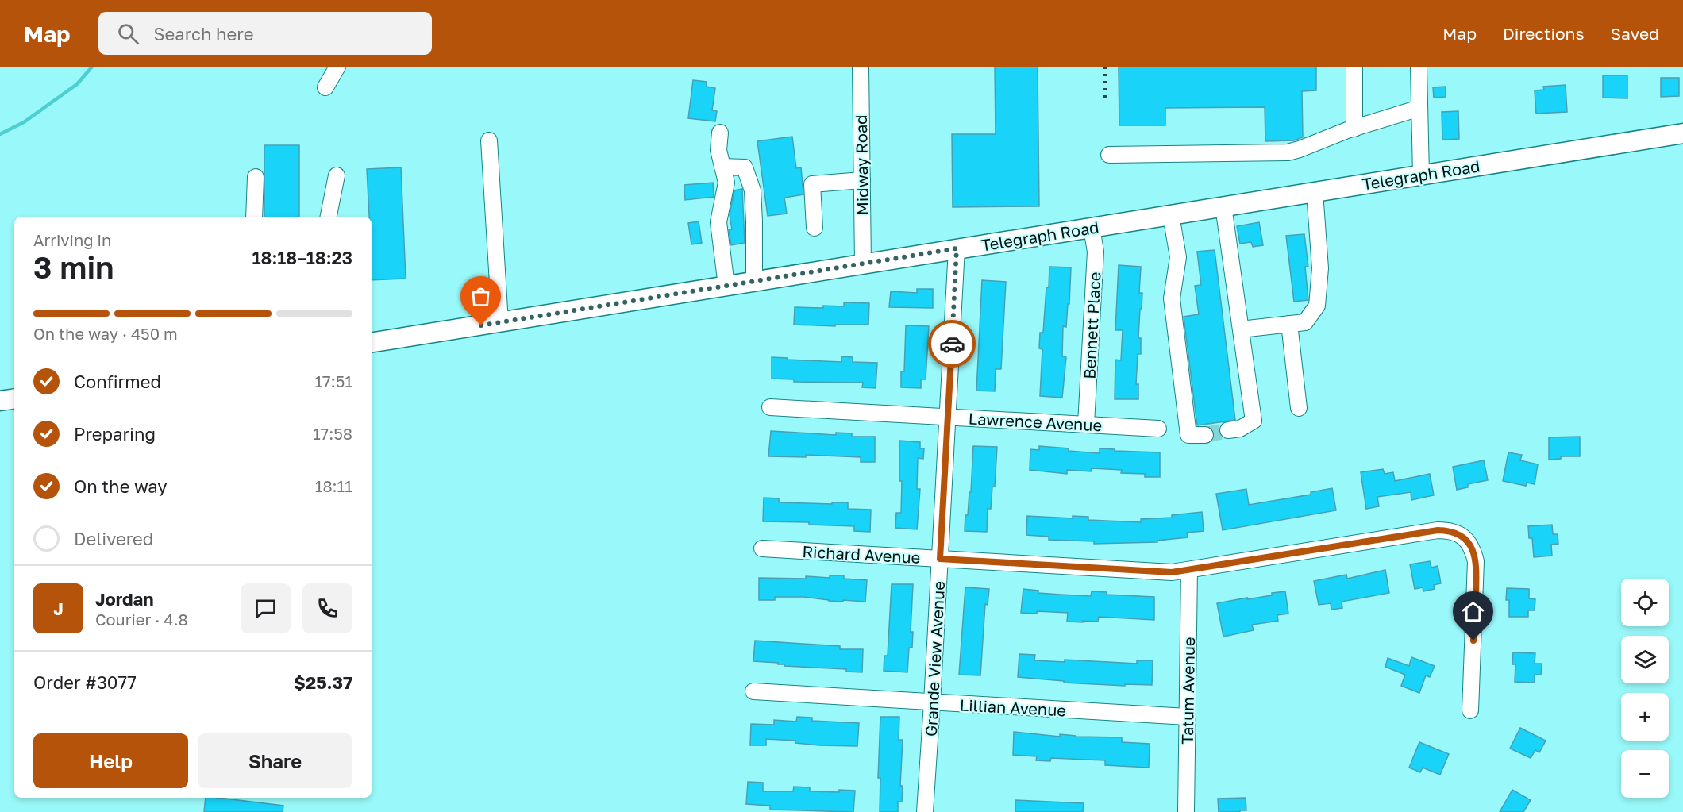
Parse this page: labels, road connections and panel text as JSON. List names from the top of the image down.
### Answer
{
  "streets": {
    "main road": ["Telegraph Road"],
    "street": [
      "Midway Road",
      "Bennett Place",
      "Lawrence Avenue",
      "Richard Avenue",
      "Grande View Avenue",
      "Tatum Avenue",
      "Lillian Avenue"
    ]
  },
  "crossings": [
    ["Midway Road", "Telegraph Road"],
    ["Telegraph Road", "Bennett Place"],
    ["Telegraph Road", "Grande View Avenue"],
    ["Bennett Place", "Lawrence Avenue"],
    ["Lawrence Avenue", "Grande View Avenue"],
    ["Richard Avenue", "Grande View Avenue"],
    ["Richard Avenue", "Tatum Avenue"],
    ["Grande View Avenue", "Lillian Avenue"],
    ["Tatum Avenue", "Lillian Avenue"]
  ],
  "page": {
    "header": "Map",
    "search": "Search here",
    "nav": ["Map", "Directions", "Saved"],
    "heading": ["3 min", "Arriving in", "18:18–18:23"],
    "panel": [
      "Jordan",
      "Courier · 4.8",
      "Order #3077",
      "$25.37"
    ],
    "bar": "On the way · 450 m",
    "list": [
      ["Confirmed", "17:51"],
      ["Preparing", "17:58"],
      ["On the way", "18:11"],
      "Delivered"
    ],
    "map_buttons": ["+", "−"],
    "round": "J",
    "buttons": ["Help", "Share"]
  }
}
